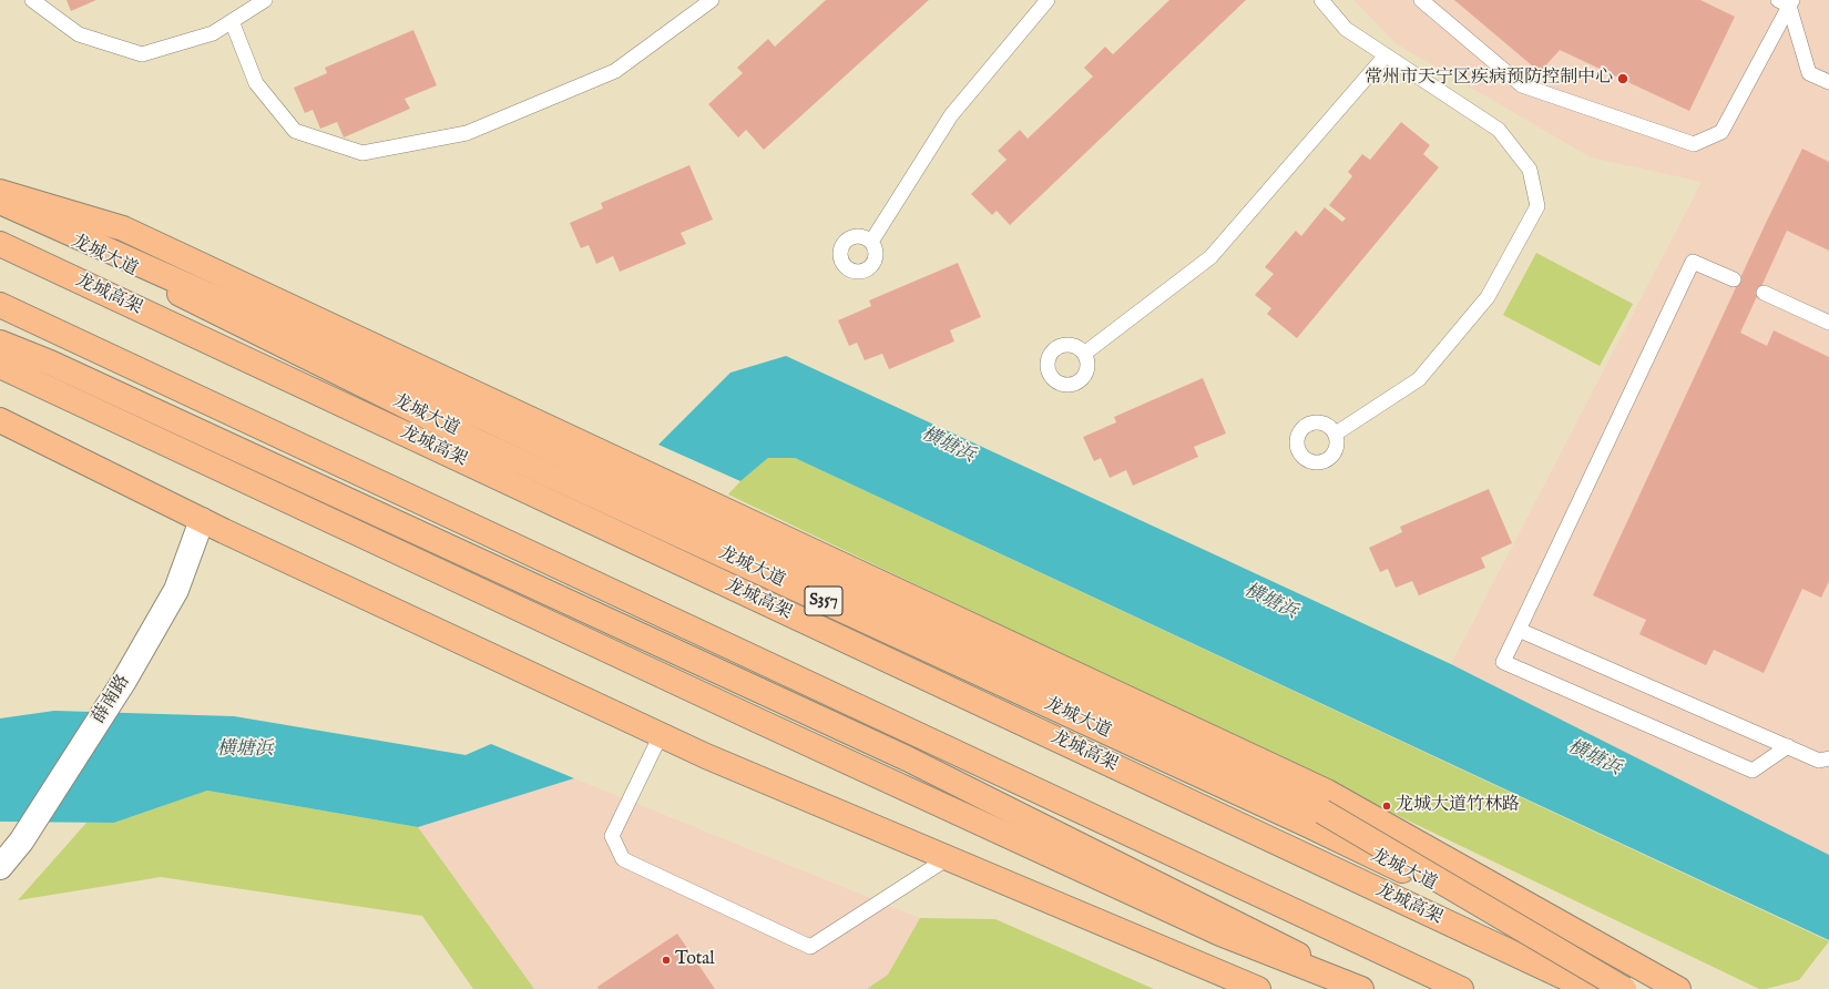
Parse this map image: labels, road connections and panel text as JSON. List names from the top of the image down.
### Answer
{
  "streets": {
    "main road": ["龙城大道", "龙城高架", "S357"],
    "street": ["薛南路"]
  },
  "water": ["横塘浜"],
  "places": ["常州市天宁区疾病预防控制中心", "龙城大道竹林路", "Total"]
}
